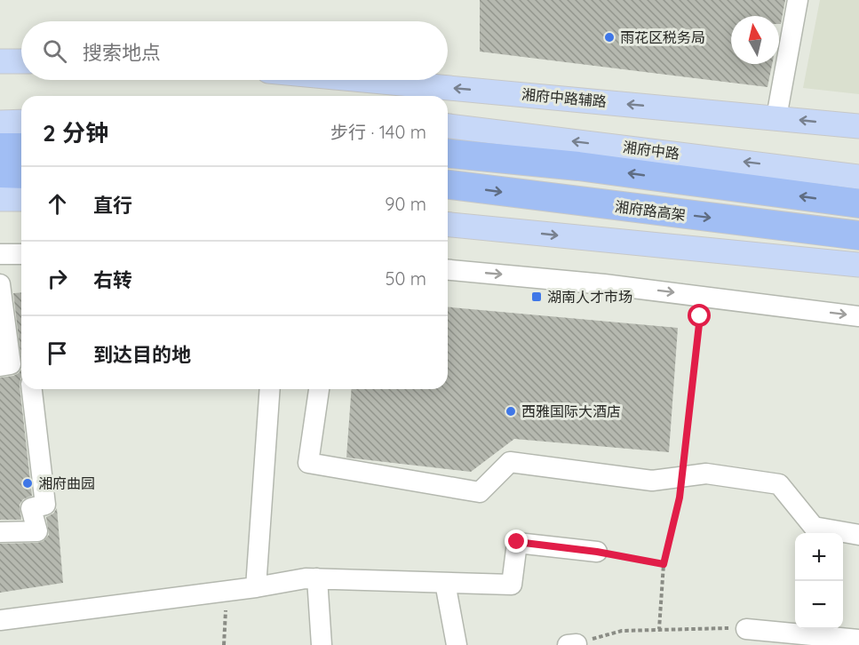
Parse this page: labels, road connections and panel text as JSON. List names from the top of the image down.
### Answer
{
  "streets": {
    "highway": ["湘府路高架"],
    "main road": ["湘府中路辅路", "湘府中路"]
  },
  "places": {
    "other": ["雨花区税务局", "西雅国际大酒店", "湘府曲园"],
    "transit": ["湖南人才市场"]
  },
  "north": "top",
  "page": {
    "search": "搜索地点",
    "heading": ["2 分钟", "步行 · 140 m"],
    "list": [
      ["直行", "90 m"],
      ["右转", "50 m"],
      "到达目的地"
    ],
    "map_buttons": ["+", "−"]
  }
}
